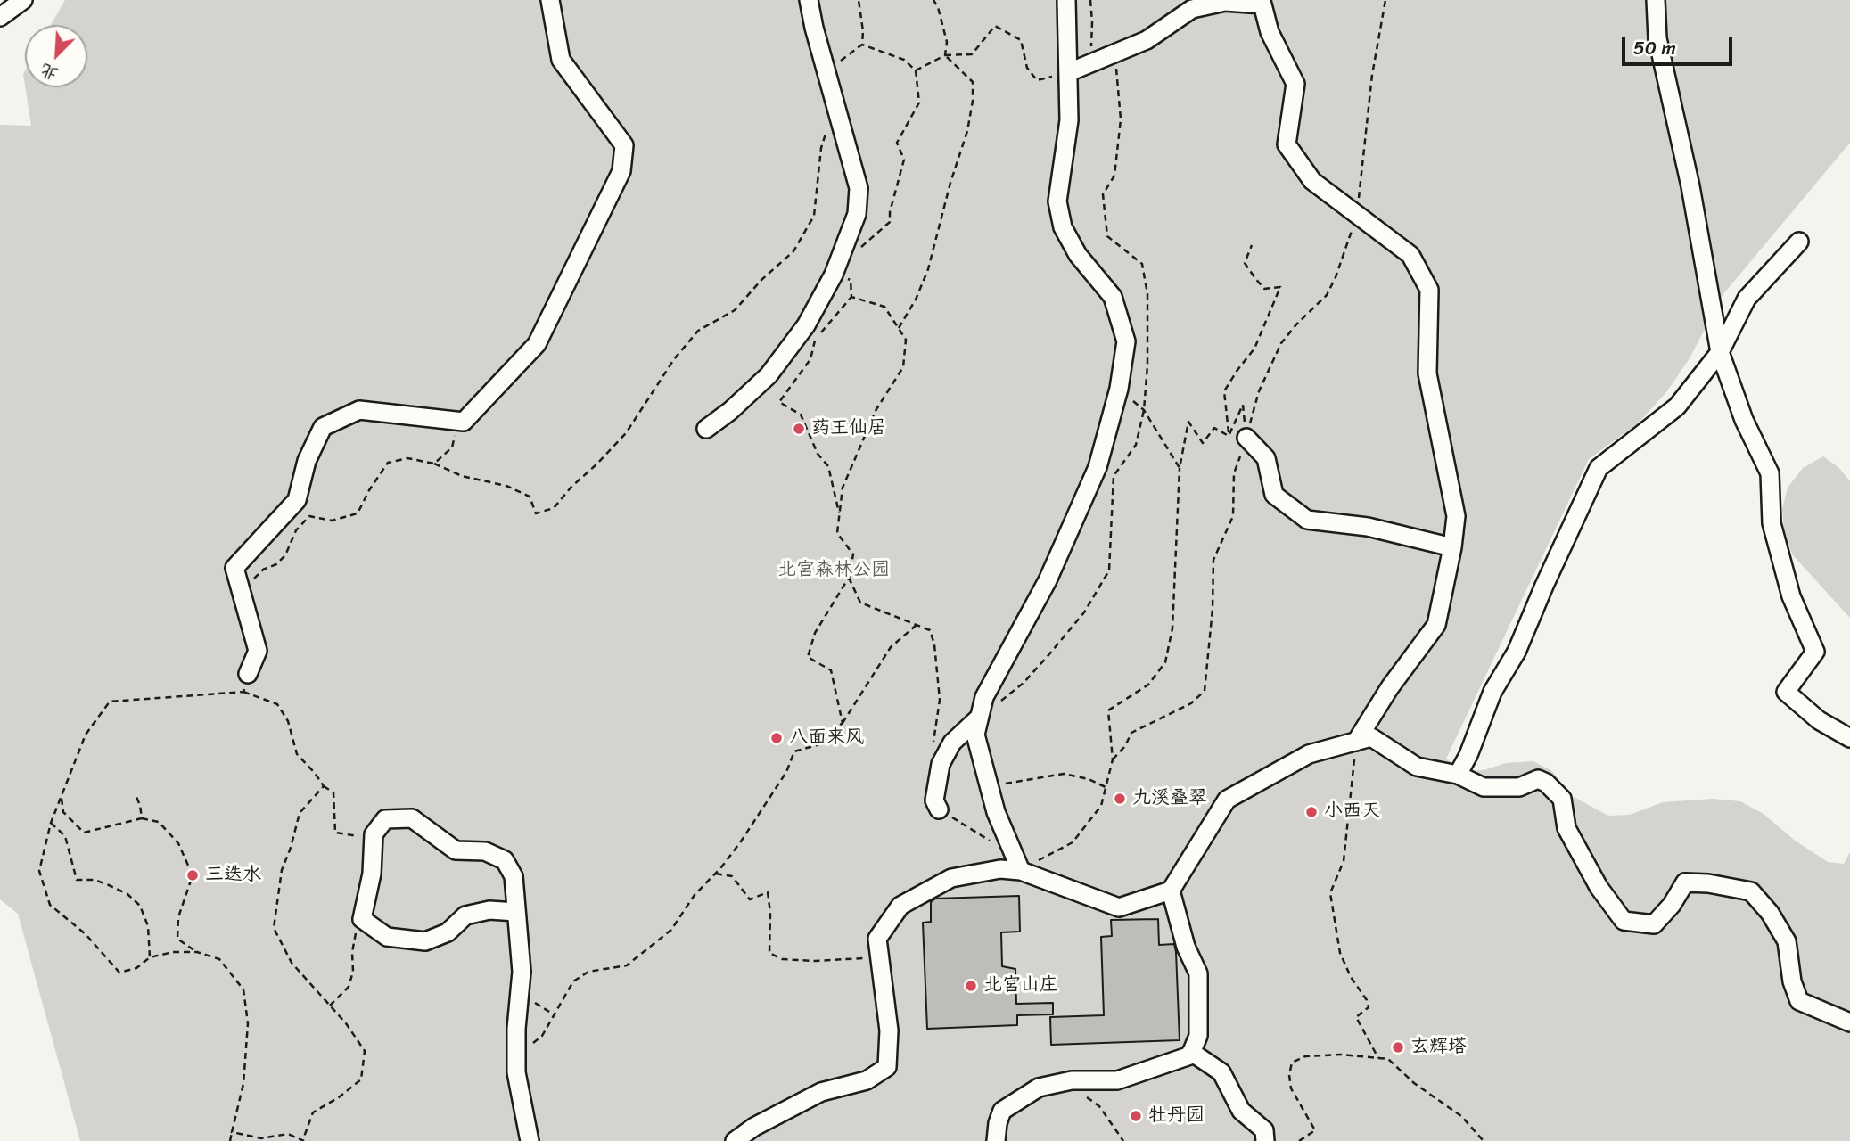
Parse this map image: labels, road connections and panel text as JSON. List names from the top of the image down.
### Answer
{
  "parks": ["北宫森林公园"],
  "places": [
    "药王仙居",
    "八面来风",
    "九溪叠翠",
    "小西天",
    "三迭水",
    "北宫山庄",
    "玄辉塔",
    "牡丹园"
  ],
  "scale_bar": "50 m",
  "north": "bottom left"
}
